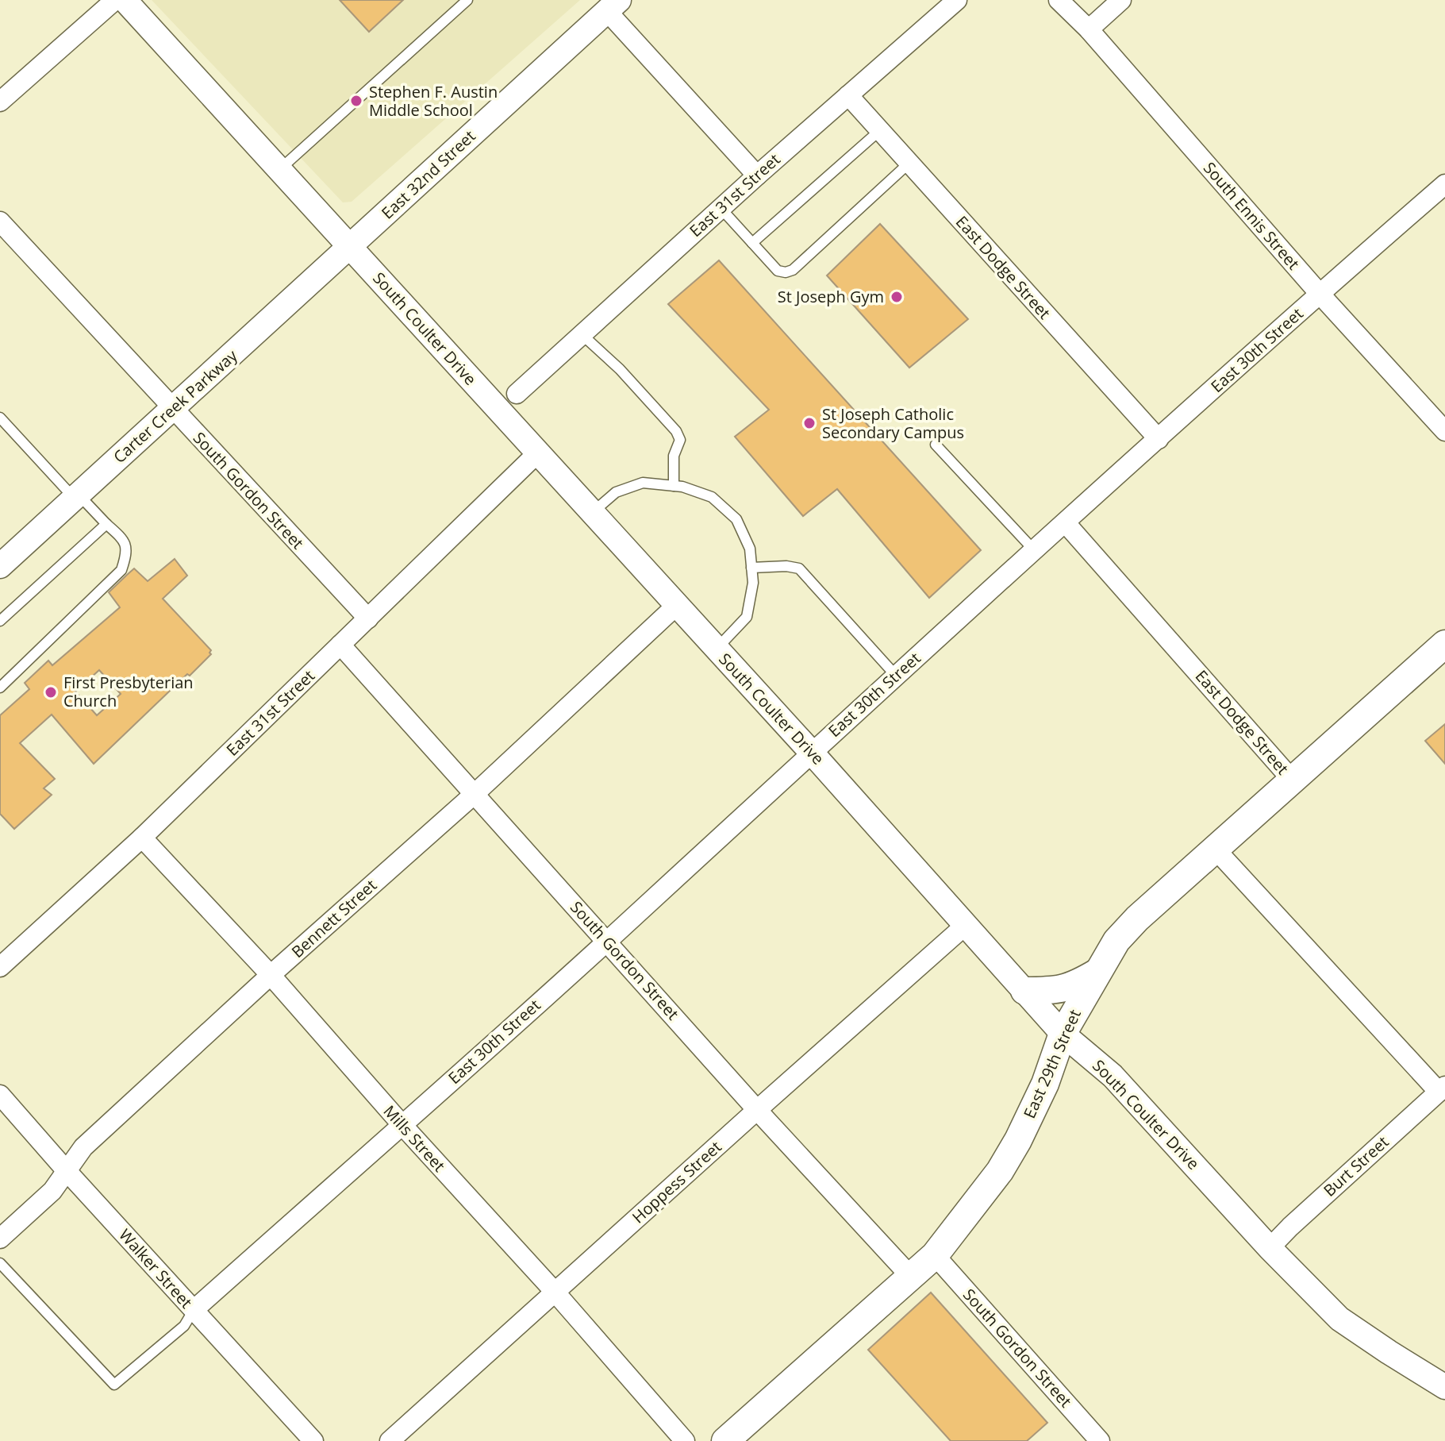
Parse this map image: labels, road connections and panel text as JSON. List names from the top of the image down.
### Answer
{
  "streets": {
    "main road": ["East 29th Street"],
    "street": [
      "East 32nd Street",
      "East 31st Street",
      "South Ennis Street",
      "East Dodge Street",
      "South Coulter Drive",
      "East 30th Street",
      "Carter Creek Parkway",
      "South Gordon Street",
      "Bennett Street",
      "Mills Street",
      "Burt Street",
      "Hoppess Street",
      "Walker Street"
    ]
  },
  "crossings": [
    ["East 32nd Street", "South Coulter Drive"],
    ["East 32nd Street", "Carter Creek Parkway"],
    ["East 31st Street", "East Dodge Street"],
    ["East 31st Street", "South Coulter Drive"],
    ["East 31st Street", "South Gordon Street"],
    ["East 31st Street", "Mills Street"],
    ["South Ennis Street", "East 30th Street"],
    ["East Dodge Street", "East 30th Street"],
    ["East Dodge Street", "East 29th Street"],
    ["South Coulter Drive", "East 30th Street"],
    ["South Coulter Drive", "Carter Creek Parkway"],
    ["South Coulter Drive", "Bennett Street"],
    ["South Coulter Drive", "East 29th Street"],
    ["South Coulter Drive", "Burt Street"],
    ["South Coulter Drive", "Hoppess Street"],
    ["East 30th Street", "South Gordon Street"],
    ["East 30th Street", "Mills Street"],
    ["East 30th Street", "Walker Street"],
    ["Carter Creek Parkway", "South Gordon Street"],
    ["South Gordon Street", "Bennett Street"],
    ["South Gordon Street", "East 29th Street"],
    ["South Gordon Street", "Hoppess Street"],
    ["Bennett Street", "Mills Street"],
    ["Bennett Street", "Walker Street"],
    ["Mills Street", "Hoppess Street"]
  ],
  "places": [
    "Stephen F. Austin Middle School",
    "St Joseph Gym",
    "St Joseph Catholic Secondary Campus",
    "First Presbyterian Church"
  ]
}
